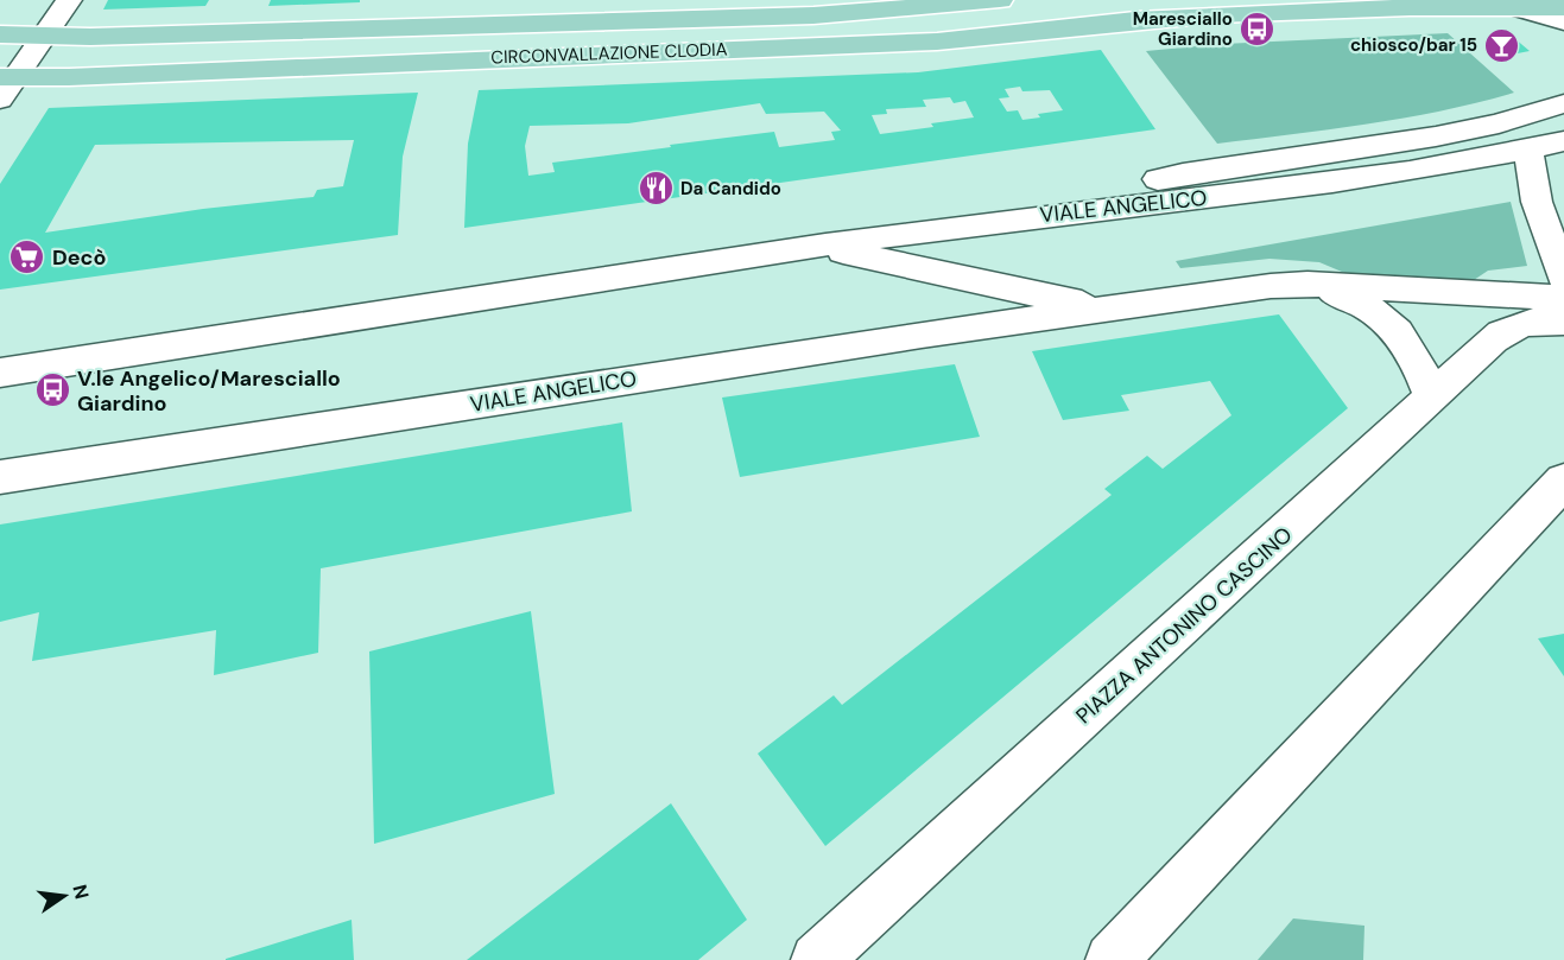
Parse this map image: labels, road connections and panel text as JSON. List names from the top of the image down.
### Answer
{
  "streets": {
    "main road": ["CIRCONVALLAZIONE CLODIA"],
    "street": ["VIALE ANGELICO", "PIAZZA ANTONINO CASCINO"]
  },
  "places": {
    "bus stop": ["Maresciallo Giardino", "V.le Angelico/Maresciallo Giardino"],
    "bar": ["chiosco/bar 15"],
    "restaurant": ["Da Candido"],
    "supermarket": ["Decò"]
  },
  "north": "right"
}
